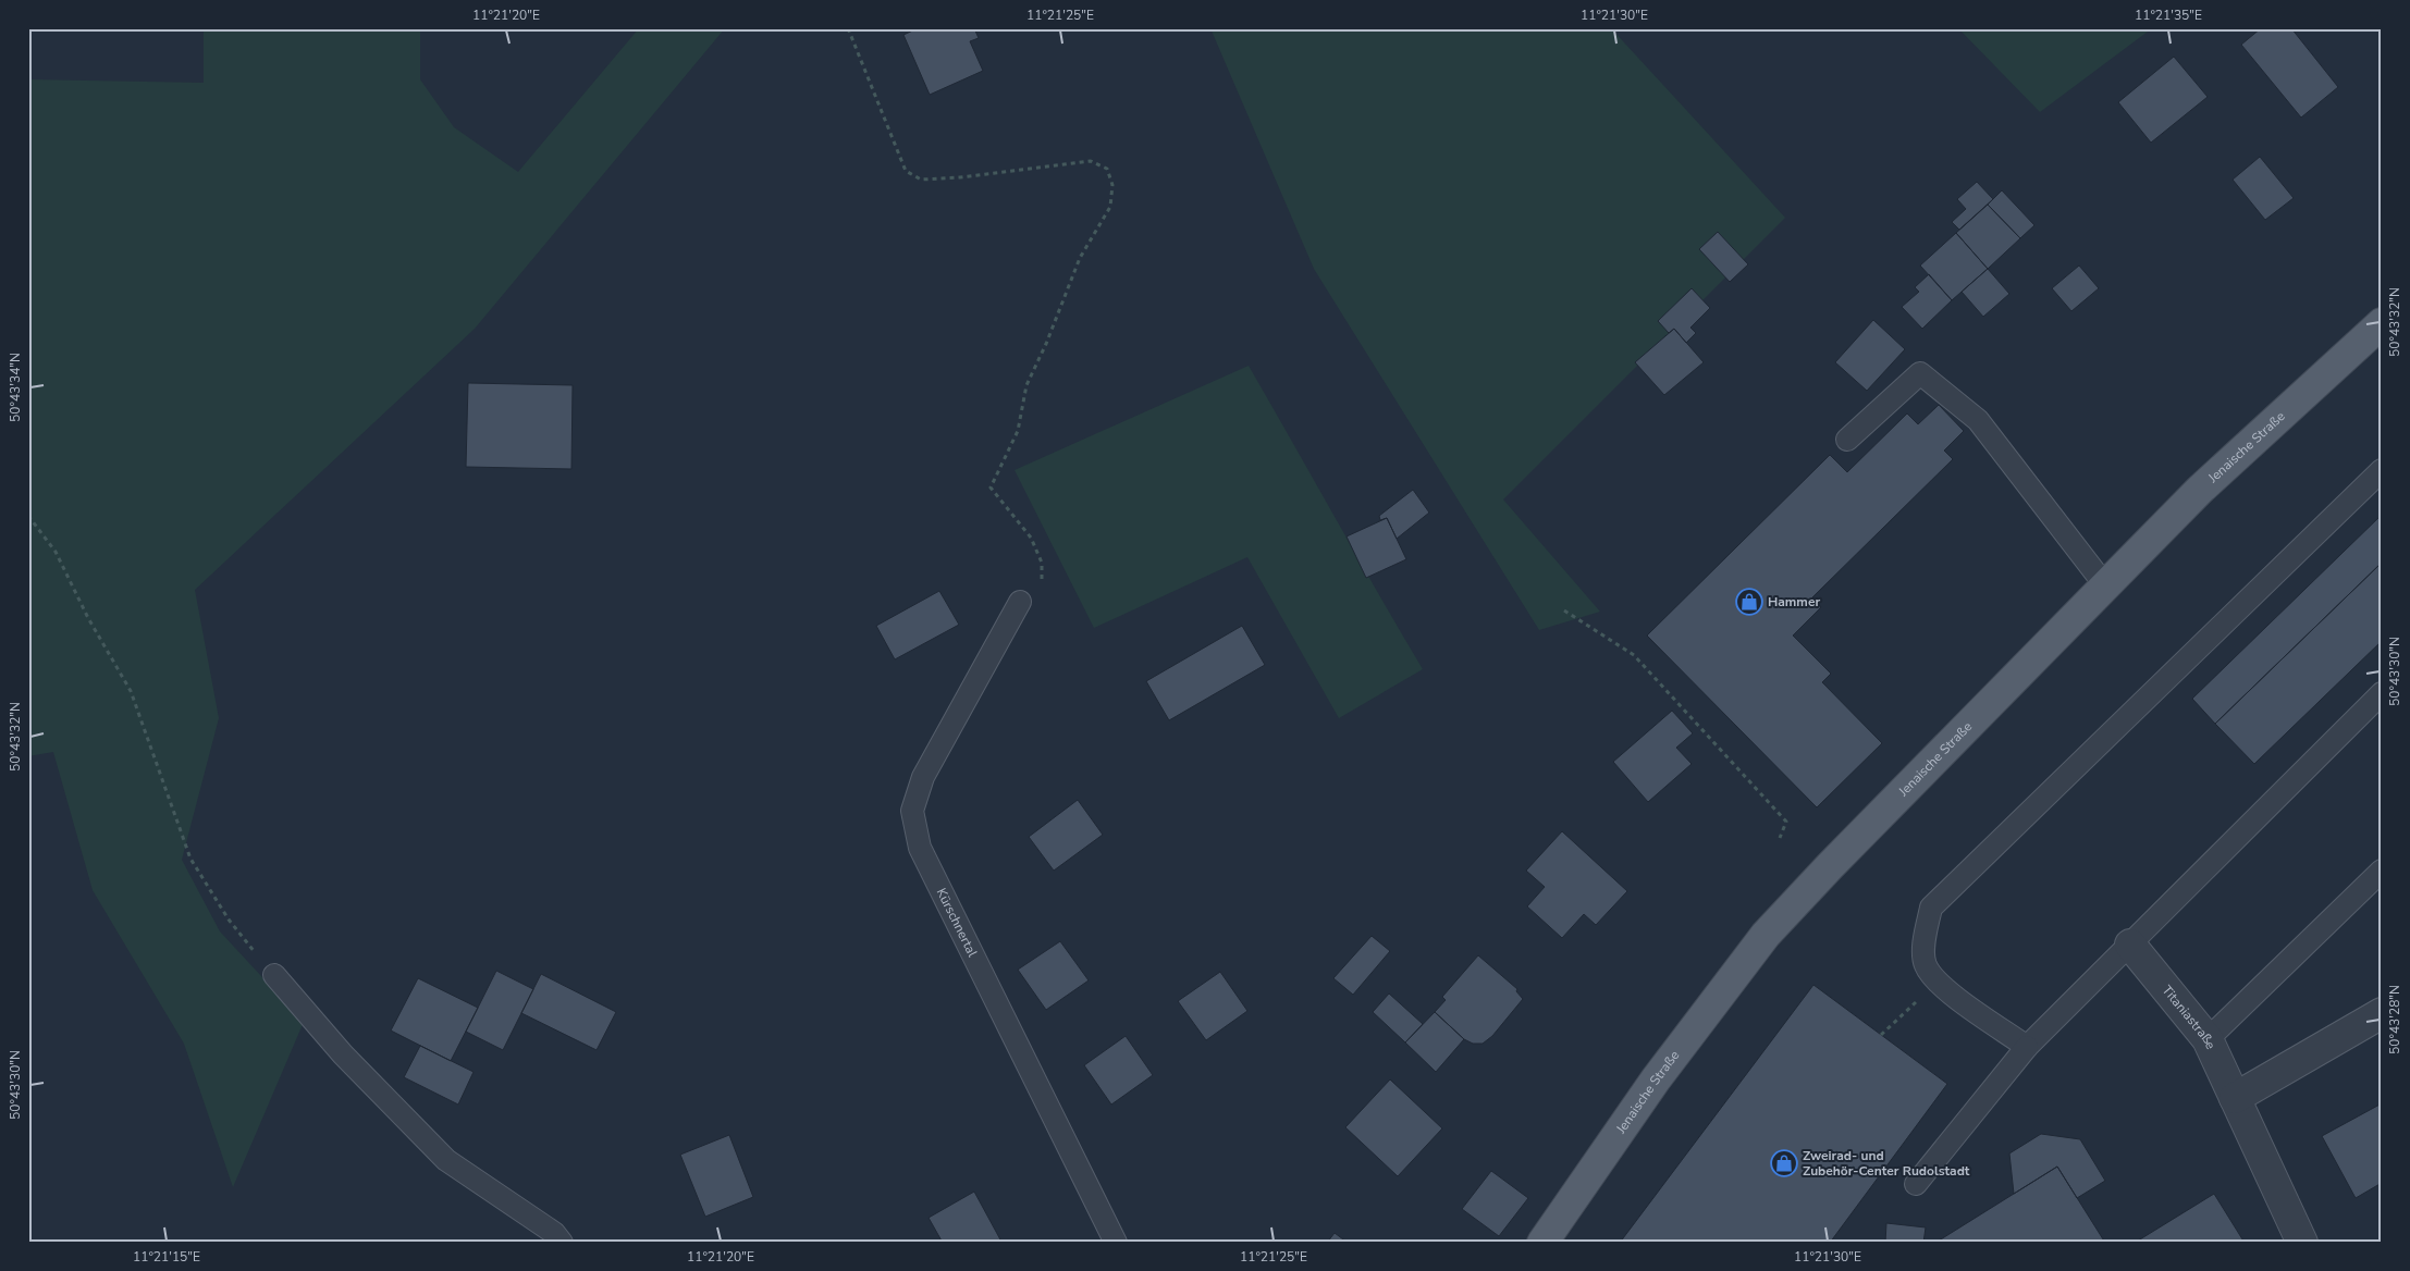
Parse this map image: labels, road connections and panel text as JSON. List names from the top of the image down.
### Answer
{
  "streets": {
    "main road": ["Jenaische Straße"],
    "street": ["Titaniastraße"],
    "lane": ["Kürschnertal"]
  },
  "places": {
    "shop": ["Hammer", "Zweirad- und Zubehör-Center Rudolstadt"]
  },
  "coordinates": [
    "11°21'20\"E",
    "11°21'25\"E",
    "11°21'30\"E",
    "11°21'35\"E",
    "50°43'32\"N",
    "50°43'34\"N",
    "50°43'30\"N",
    "50°43'28\"N",
    "11°21'15\"E"
  ]
}
